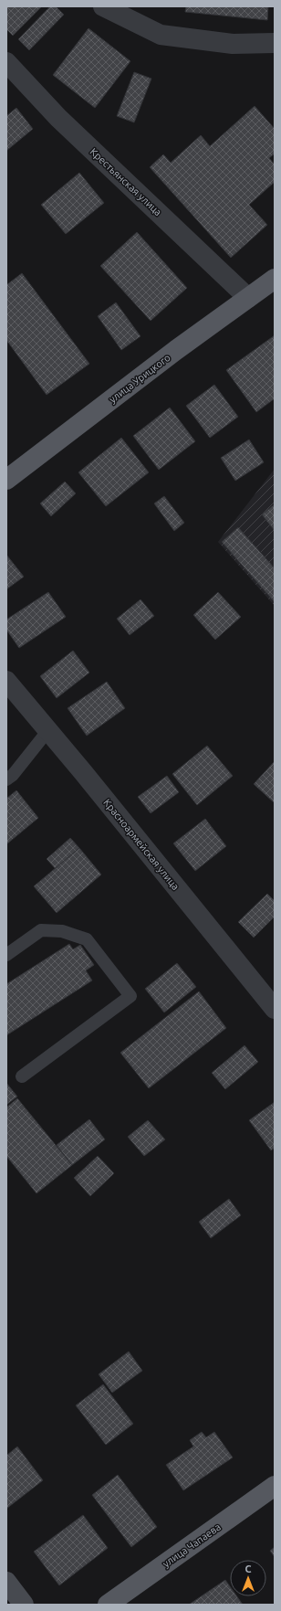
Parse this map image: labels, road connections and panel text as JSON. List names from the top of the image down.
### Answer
{
  "streets": {
    "main road": ["улица Урицкого", "улица Чапаева"],
    "street": ["Крестьянская улица", "Красноармейская улица"]
  },
  "crossings": [
    ["Крестьянская улица", "улица Урицкого"]
  ],
  "north": "top"
}
